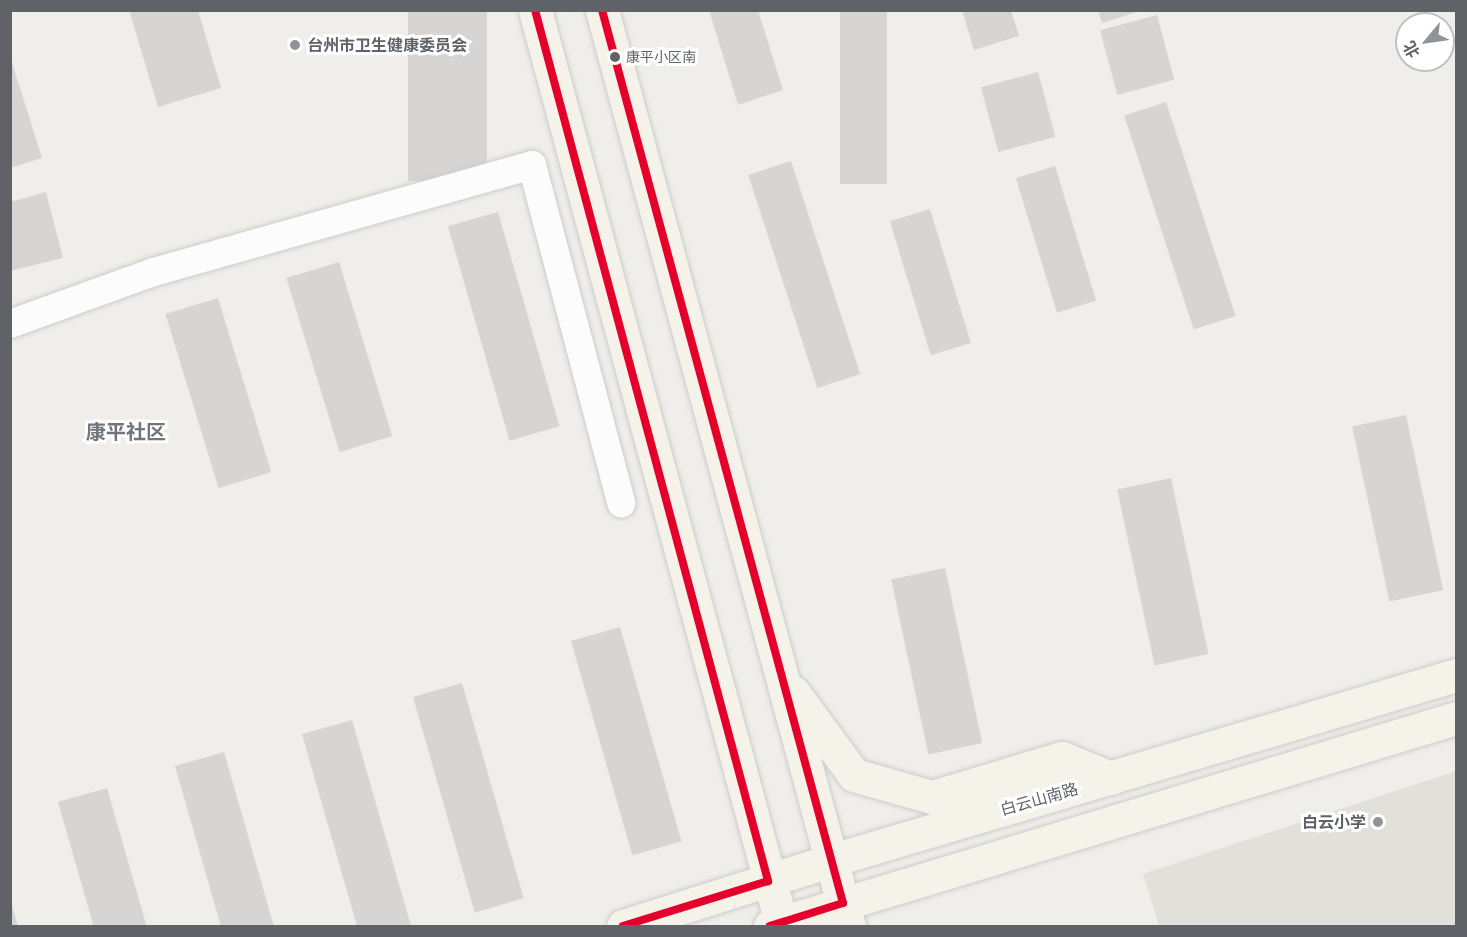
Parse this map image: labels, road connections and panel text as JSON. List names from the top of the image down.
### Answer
{
  "streets": {
    "main road": ["白云山南路"]
  },
  "districts": ["康平社区"],
  "places": ["台州市卫生健康委员会", "康平小区南", "白云小学"],
  "north": "bottom left"
}
